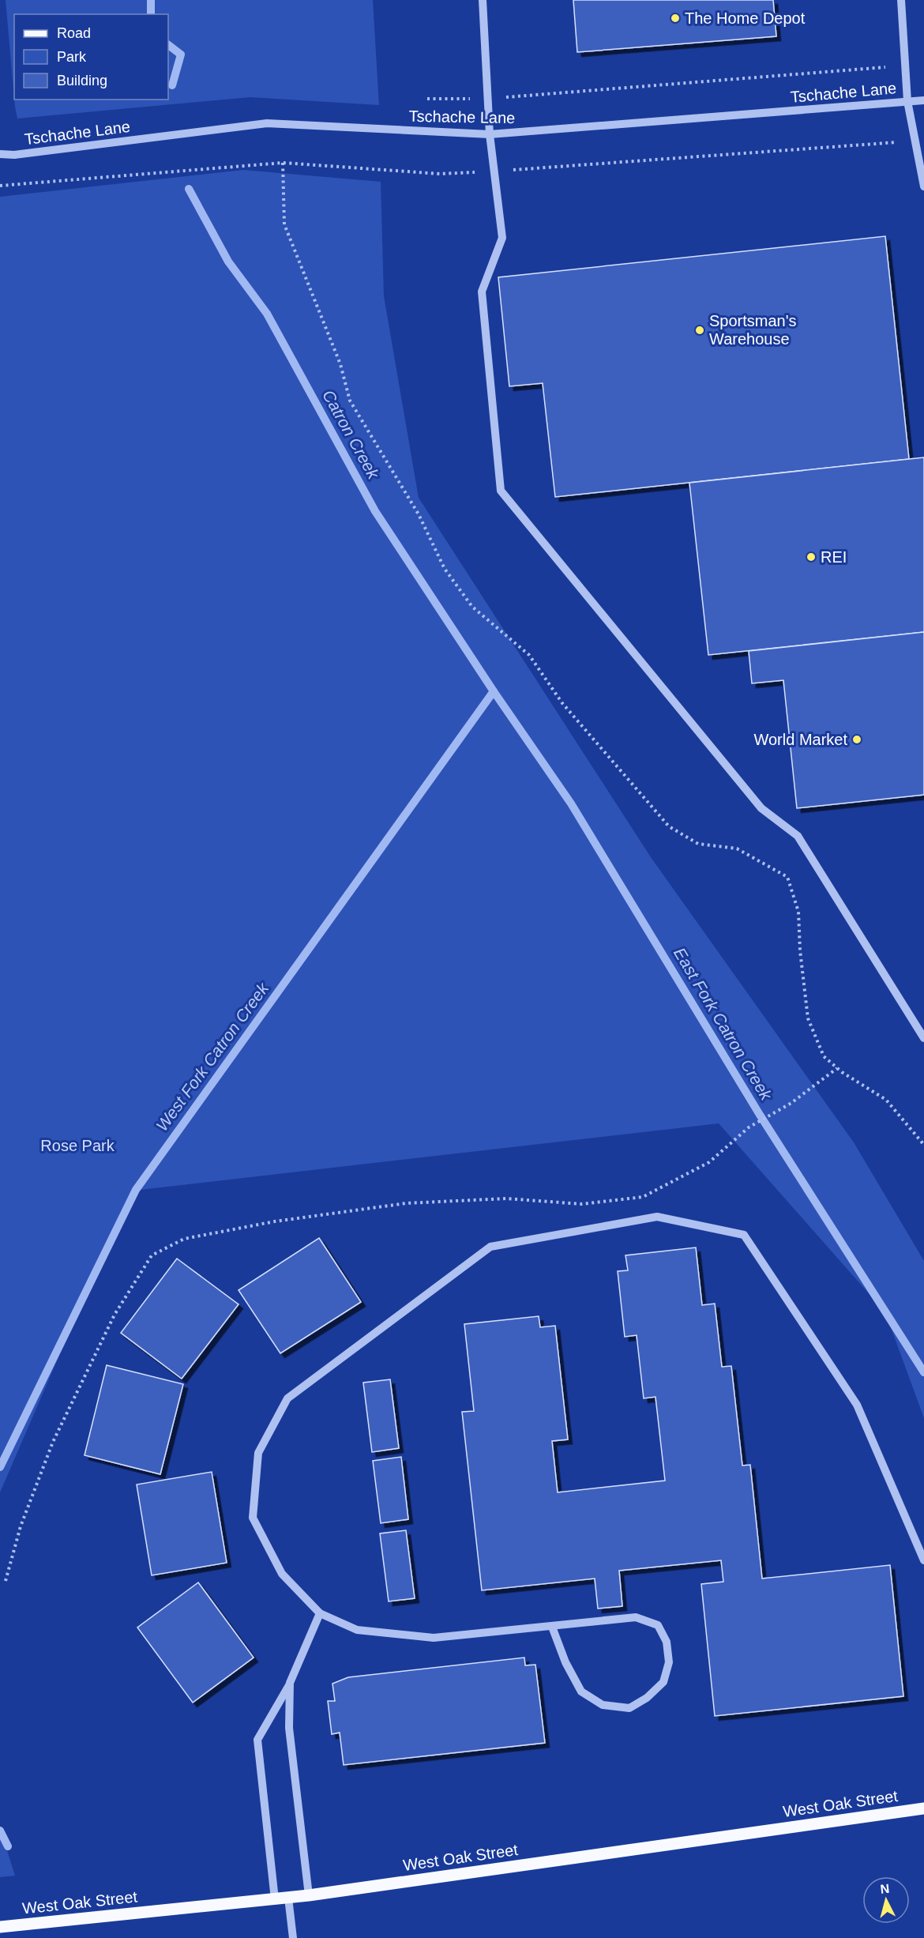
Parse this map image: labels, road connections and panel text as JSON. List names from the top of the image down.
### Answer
{
  "streets": {
    "main road": ["West Oak Street"],
    "street": ["Tschache Lane"]
  },
  "water": ["Catron Creek", "East Fork Catron Creek", "West Fork Catron Creek"],
  "parks": ["Rose Park"],
  "places": [
    "The Home Depot",
    "Sportsman's Warehouse",
    "REI",
    "World Market"
  ],
  "legend": ["Road", "Park", "Building"],
  "north": "top"
}
